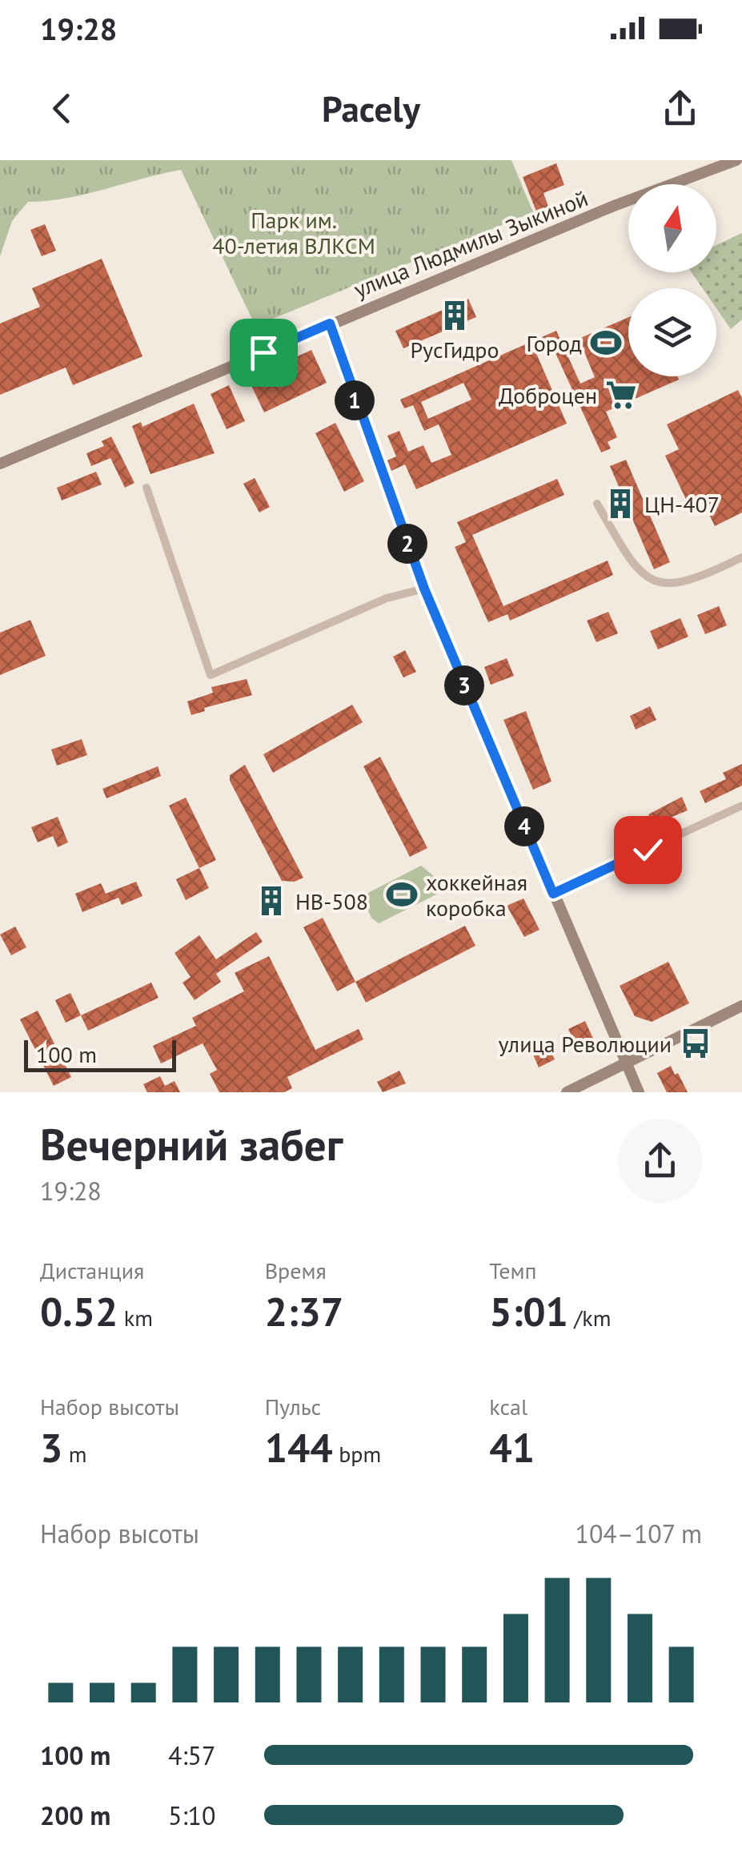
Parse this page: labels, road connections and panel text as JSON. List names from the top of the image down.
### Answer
{
  "streets": {
    "street": ["улица Людмилы Зыкиной"]
  },
  "parks": ["Парк им. 40-летия ВЛКСМ"],
  "places": {
    "building": ["РусГидро", "ЦН-407", "НВ-508"],
    "sports": ["Город", "хоккейная коробка"],
    "supermarket": ["Доброцен"],
    "bus stop": ["улица Революции"]
  },
  "scale_bar": "100 m",
  "north": "top",
  "page": {
    "status": "19:28",
    "header": "Pacely",
    "pins": [
      "1",
      "2",
      "3",
      "4"
    ],
    "scale": "100 m",
    "heading": ["Вечерний забег", "19:28"],
    "stats": [
      ["Дистанция", "0.52 km"],
      ["Время", "2:37"],
      ["Темп", "5:01 /km"],
      ["Набор высоты", "3 m"],
      ["Пульс", "144 bpm"],
      ["kcal", "41"]
    ],
    "chart": ["Набор высоты", "104–107 m"],
    "list": [
      {
        "name": "100 m",
        "note": "4:57"
      },
      {
        "name": "200 m",
        "note": "5:10"
      }
    ]
  }
}
